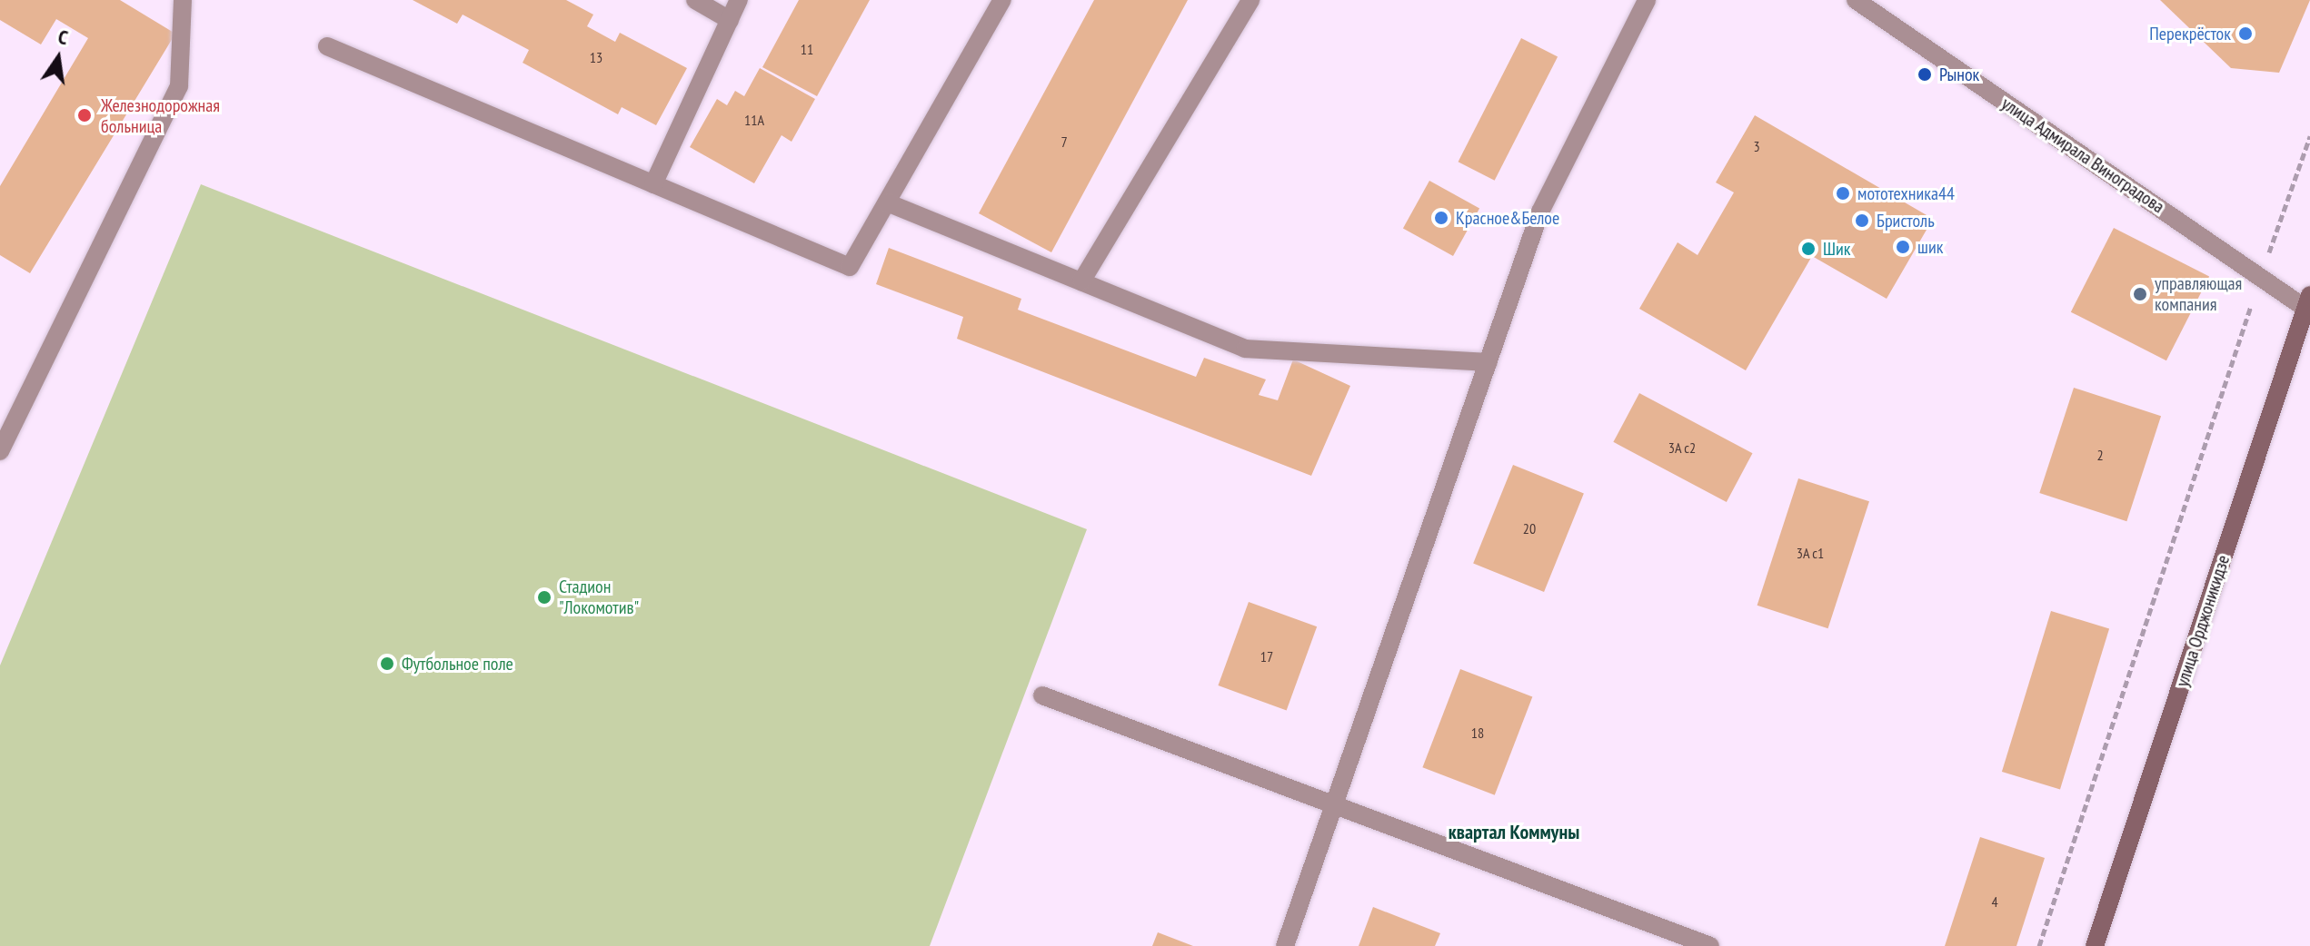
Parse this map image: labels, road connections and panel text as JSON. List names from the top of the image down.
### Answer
{
  "streets": {
    "main road": ["улица Орджоникидзе"],
    "street": ["улица Адмирала Виноградова"]
  },
  "crossings": [
    ["улица Адмирала Виноградова", "улица Орджоникидзе"]
  ],
  "districts": ["квартал Коммуны"],
  "places": [
    "Перекрёсток",
    "Рынок",
    "Железнодорожная больница",
    "мототехника44",
    "Красное&Белое",
    "Бристоль",
    "шик",
    "Шик",
    "управляющая компания",
    "Стадион \"Локомотив\"",
    "Футбольное поле"
  ],
  "house_numbers": [
    "11",
    "13",
    "11А",
    "7",
    "3",
    "3А с2",
    "2",
    "20",
    "3А с1",
    "17",
    "18",
    "4"
  ],
  "north": "top"
}
